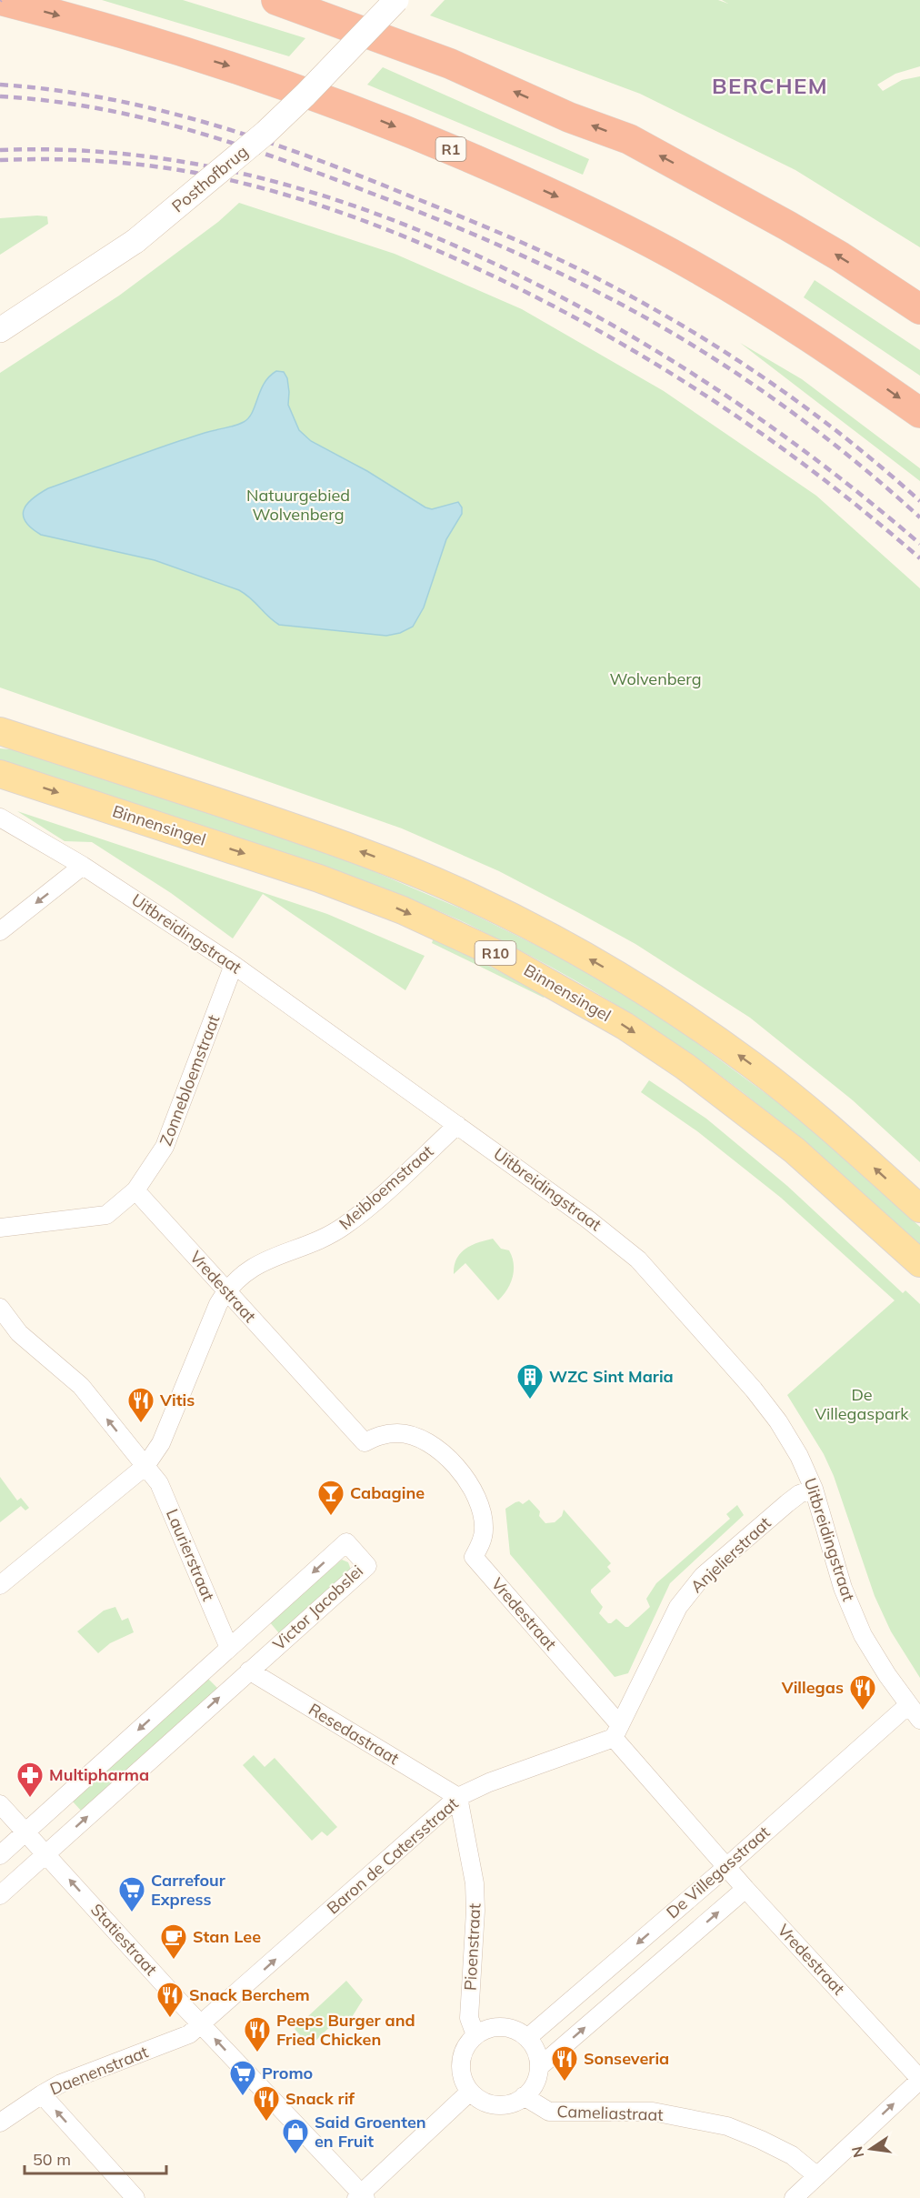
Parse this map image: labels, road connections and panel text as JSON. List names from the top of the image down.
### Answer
{
  "streets": {
    "highway": ["R1"],
    "main road": ["Binnensingel", "R10"],
    "street": [
      "Posthofbrug",
      "Uitbreidingstraat",
      "Zonnebloemstraat",
      "Meibloemstraat",
      "Vredestraat",
      "Laurierstraat",
      "Anjelierstraat",
      "Victor Jacobslei",
      "Resedastraat",
      "Baron de Catersstraat",
      "De Villegasstraat",
      "Statiestraat",
      "Pioenstraat",
      "Daenenstraat",
      "Cameliastraat"
    ]
  },
  "crossings": [
    ["Uitbreidingstraat", "Zonnebloemstraat"],
    ["Uitbreidingstraat", "Meibloemstraat"],
    ["Uitbreidingstraat", "Anjelierstraat"],
    ["Uitbreidingstraat", "De Villegasstraat"],
    ["Zonnebloemstraat", "Vredestraat"],
    ["Meibloemstraat", "Vredestraat"],
    ["Vredestraat", "Anjelierstraat"],
    ["Vredestraat", "Baron de Catersstraat"],
    ["Vredestraat", "De Villegasstraat"],
    ["Laurierstraat", "Victor Jacobslei"],
    ["Anjelierstraat", "Baron de Catersstraat"],
    ["Victor Jacobslei", "Resedastraat"],
    ["Victor Jacobslei", "Statiestraat"],
    ["Resedastraat", "Baron de Catersstraat"],
    ["Resedastraat", "Pioenstraat"],
    ["Baron de Catersstraat", "Statiestraat"],
    ["Baron de Catersstraat", "Pioenstraat"],
    ["Baron de Catersstraat", "Daenenstraat"],
    ["De Villegasstraat", "Pioenstraat"],
    ["De Villegasstraat", "Cameliastraat"],
    ["Statiestraat", "Daenenstraat"],
    ["Pioenstraat", "Cameliastraat"]
  ],
  "one_way": ["Laurierstraat", "Baron de Catersstraat", "Statiestraat"],
  "districts": ["BERCHEM"],
  "parks": ["Natuurgebied Wolvenberg", "Wolvenberg", "De Villegaspark"],
  "places": {
    "building": ["WZC Sint Maria"],
    "restaurant": [
      "Vitis",
      "Villegas",
      "Snack Berchem",
      "Peeps Burger and Fried Chicken",
      "Sonseveria",
      "Snack rif"
    ],
    "bar": ["Cabagine"],
    "pharmacy": ["Multipharma"],
    "supermarket": ["Carrefour Express", "Promo"],
    "cafe": ["Stan Lee"],
    "shop": ["Said Groenten en Fruit"]
  },
  "scale_bar": "50 m",
  "north": "left"
}
